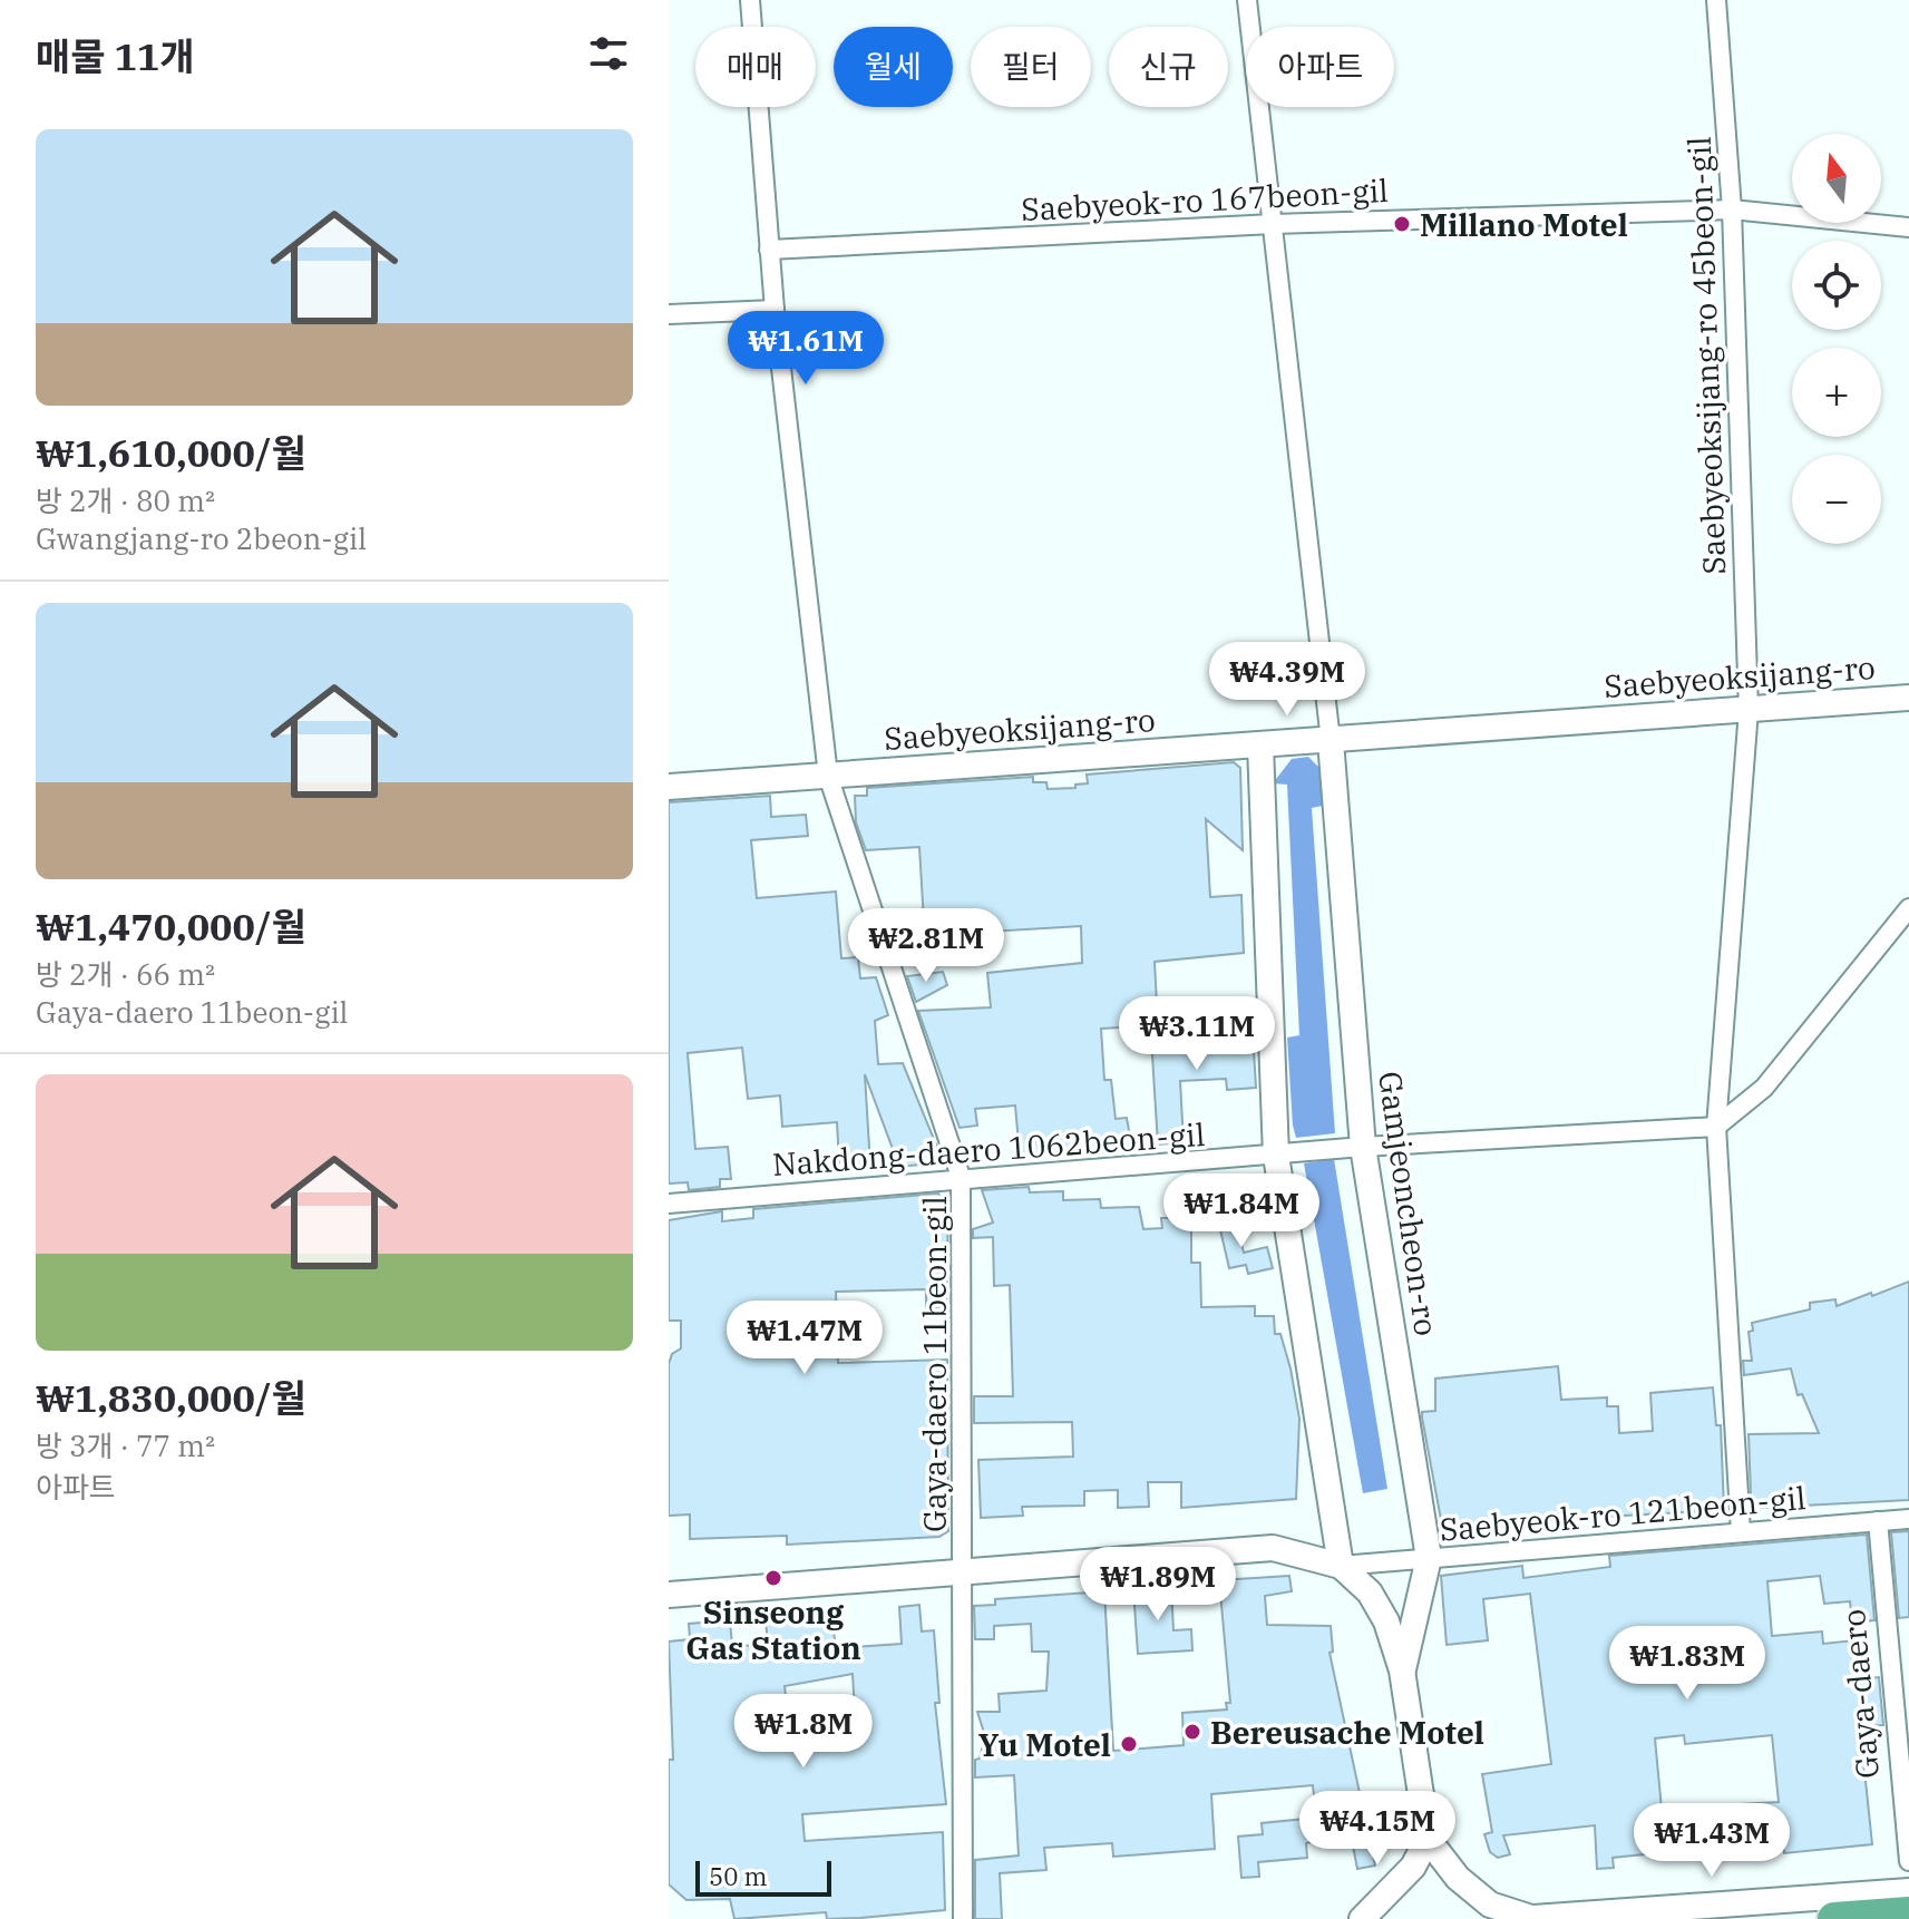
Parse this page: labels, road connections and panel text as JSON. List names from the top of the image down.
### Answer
{
  "streets": {
    "street": [
      "Saebyeok-ro 167beon-gil",
      "Saebyeoksijang-ro 45beon-gil",
      "Saebyeoksijang-ro",
      "Nakdong-daero 1062beon-gil",
      "Gamjeoncheon-ro",
      "Gaya-daero 11beon-gil",
      "Saebyeok-ro 121beon-gil",
      "Gaya-daero"
    ]
  },
  "crossings": [
    ["Saebyeok-ro 167beon-gil", "Saebyeoksijang-ro 45beon-gil"],
    ["Saebyeok-ro 167beon-gil", "Gaya-daero 11beon-gil"],
    ["Saebyeoksijang-ro 45beon-gil", "Saebyeoksijang-ro"],
    ["Saebyeoksijang-ro 45beon-gil", "Nakdong-daero 1062beon-gil"],
    ["Saebyeoksijang-ro 45beon-gil", "Saebyeok-ro 121beon-gil"],
    ["Saebyeoksijang-ro", "Gamjeoncheon-ro"],
    ["Saebyeoksijang-ro", "Gaya-daero 11beon-gil"],
    ["Nakdong-daero 1062beon-gil", "Gamjeoncheon-ro"],
    ["Nakdong-daero 1062beon-gil", "Gaya-daero 11beon-gil"],
    ["Gamjeoncheon-ro", "Saebyeok-ro 121beon-gil"],
    ["Saebyeok-ro 121beon-gil", "Gaya-daero"]
  ],
  "places": [
    "Millano Motel",
    "Sinseong Gas Station",
    "Bereusache Motel",
    "Yu Motel"
  ],
  "scale_bar": "50 m",
  "north": "top",
  "page": {
    "heading": "매물 11개",
    "chip": [
      "매매",
      "월세",
      "필터",
      "신규",
      "아파트"
    ],
    "list": [
      {
        "name": "₩1,610,000/월",
        "note": "방 2개 · 80 m² · Gwangjang-ro 2beon-gil"
      },
      {
        "name": "₩1,470,000/월",
        "note": "방 2개 · 66 m² · Gaya-daero 11beon-gil"
      },
      {
        "name": "₩1,830,000/월",
        "note": "방 3개 · 77 m² · 아파트"
      }
    ],
    "map_buttons": ["+", "−"],
    "price": [
      "₩1.61M",
      "₩4.39M",
      "₩2.81M",
      "₩3.11M",
      "₩1.84M",
      "₩1.47M",
      "₩1.89M",
      "₩1.83M",
      "₩1.8M",
      "₩4.15M",
      "₩1.43M"
    ],
    "scale": "50 m"
  }
}
